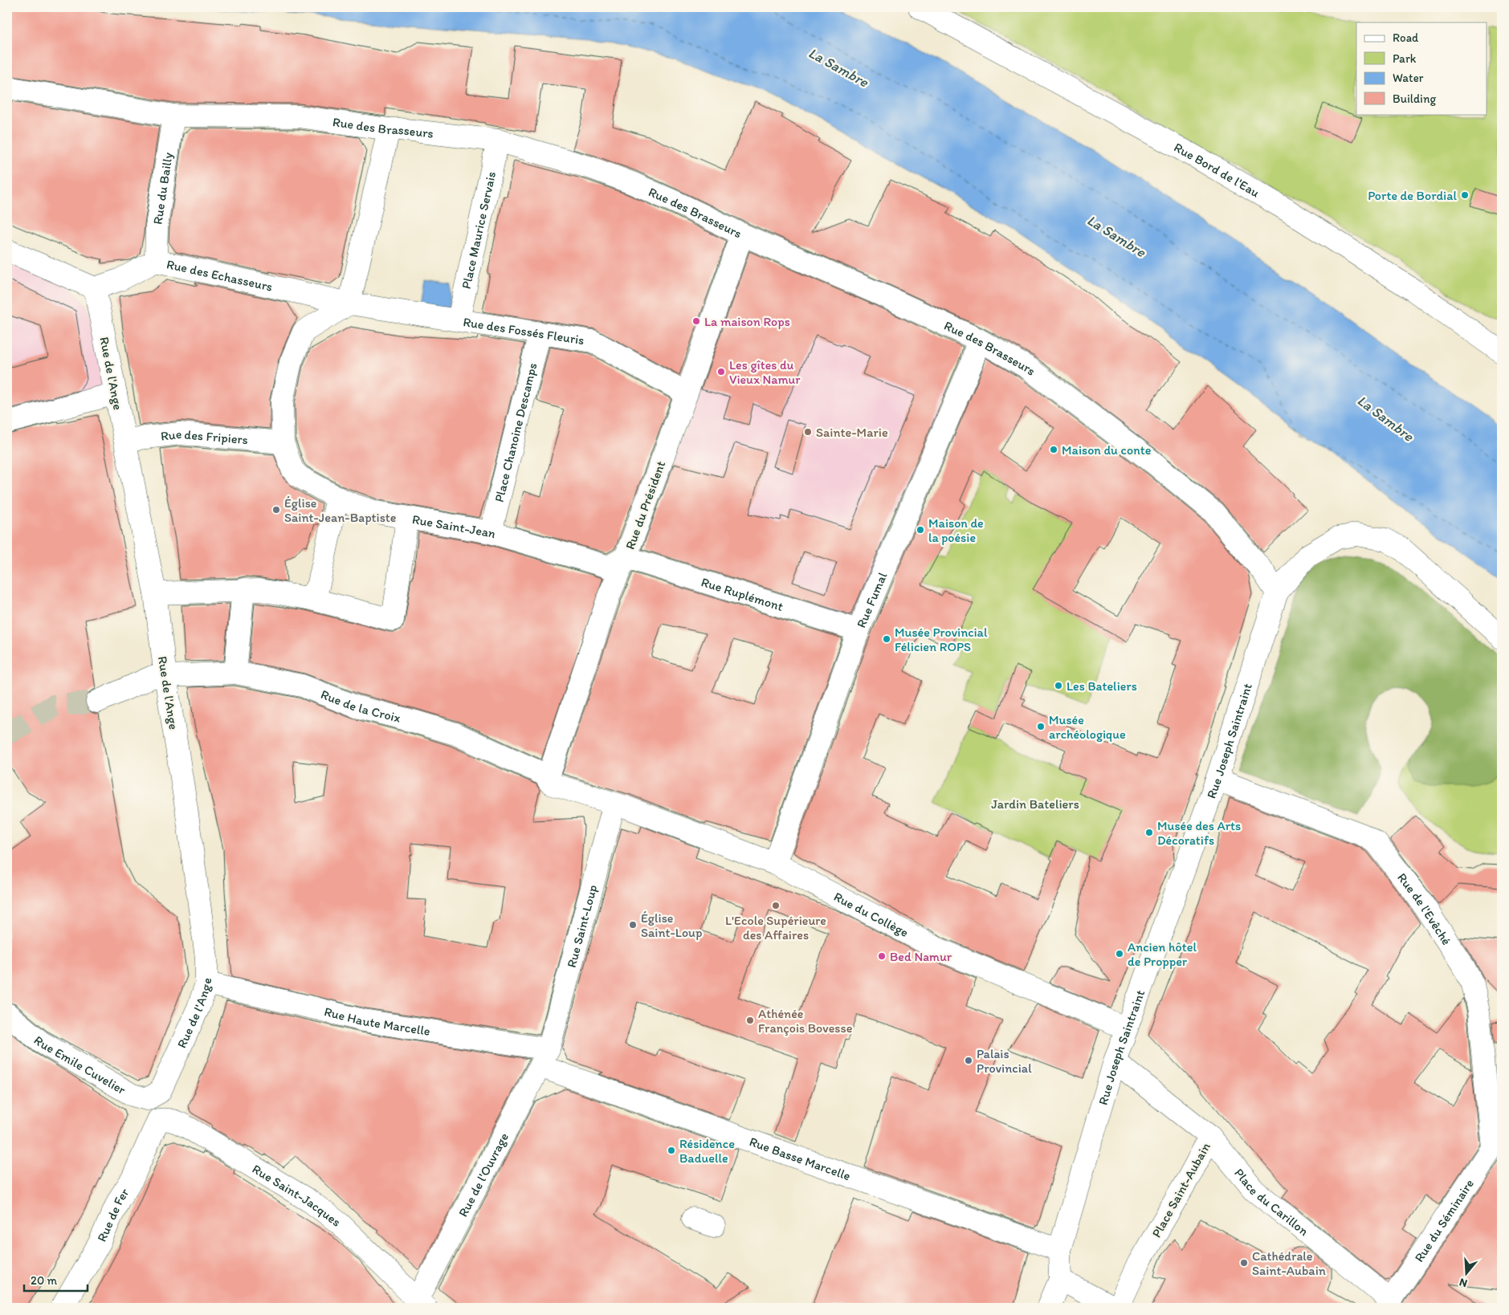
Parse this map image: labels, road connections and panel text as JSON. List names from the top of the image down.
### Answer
{
  "streets": {
    "street": [
      "Rue des Brasseurs",
      "Rue Bord de l'Eau",
      "Rue du Bailly",
      "Place Maurice Servais",
      "Rue des Echasseurs",
      "Rue des Fossés Fleuris",
      "Rue de l'Ange",
      "Place Chanoine Descamps",
      "Rue des Fripiers",
      "Rue du Président",
      "Rue Saint-Jean",
      "Rue Ruplémont",
      "Rue Fumal",
      "Rue de la Croix",
      "Rue Joseph Saintraint",
      "Rue de l'Evêché",
      "Rue du Collège",
      "Rue Saint-Loup",
      "Rue Haute Marcelle",
      "Rue Emile Cuvelier",
      "Rue Basse Marcelle",
      "Rue de l'Ouvrage",
      "Place Saint-Aubain",
      "Rue Saint-Jacques",
      "Place du Carillon",
      "Rue de Fer",
      "Rue du Séminaire"
    ]
  },
  "crossings": [
    ["Rue des Brasseurs", "Rue du Bailly"],
    ["Rue des Brasseurs", "Place Maurice Servais"],
    ["Rue des Brasseurs", "Rue du Président"],
    ["Rue des Brasseurs", "Rue Fumal"],
    ["Rue des Brasseurs", "Rue Joseph Saintraint"],
    ["Rue du Bailly", "Rue des Echasseurs"],
    ["Place Maurice Servais", "Rue des Fossés Fleuris"],
    ["Rue des Echasseurs", "Rue des Fossés Fleuris"],
    ["Rue des Echasseurs", "Rue de l'Ange"],
    ["Rue des Echasseurs", "Rue Saint-Jean"],
    ["Rue des Fossés Fleuris", "Place Chanoine Descamps"],
    ["Rue des Fossés Fleuris", "Rue du Président"],
    ["Rue des Fossés Fleuris", "Rue Saint-Jean"],
    ["Rue de l'Ange", "Rue des Fripiers"],
    ["Rue de l'Ange", "Rue de la Croix"],
    ["Rue de l'Ange", "Rue Haute Marcelle"],
    ["Rue de l'Ange", "Rue Emile Cuvelier"],
    ["Place Chanoine Descamps", "Rue Saint-Jean"],
    ["Rue des Fripiers", "Rue Saint-Jean"],
    ["Rue du Président", "Rue Saint-Jean"],
    ["Rue du Président", "Rue Ruplémont"],
    ["Rue du Président", "Rue de la Croix"],
    ["Rue Saint-Jean", "Rue Ruplémont"],
    ["Rue Ruplémont", "Rue Fumal"],
    ["Rue Fumal", "Rue du Collège"],
    ["Rue de la Croix", "Rue du Collège"],
    ["Rue de la Croix", "Rue Saint-Loup"],
    ["Rue Joseph Saintraint", "Rue de l'Evêché"],
    ["Rue Joseph Saintraint", "Rue du Collège"],
    ["Rue Joseph Saintraint", "Rue Basse Marcelle"],
    ["Rue Joseph Saintraint", "Place Saint-Aubain"],
    ["Rue de l'Evêché", "Rue du Séminaire"],
    ["Rue du Collège", "Rue Saint-Loup"],
    ["Rue Saint-Loup", "Rue Haute Marcelle"],
    ["Rue Saint-Loup", "Rue Basse Marcelle"],
    ["Rue Saint-Loup", "Rue de l'Ouvrage"],
    ["Rue Haute Marcelle", "Rue Basse Marcelle"],
    ["Rue Haute Marcelle", "Rue de l'Ouvrage"],
    ["Rue Basse Marcelle", "Rue de l'Ouvrage"],
    ["Rue de l'Ouvrage", "Rue Saint-Jacques"],
    ["Place Saint-Aubain", "Place du Carillon"],
    ["Rue Saint-Jacques", "Rue de Fer"],
    ["Place du Carillon", "Rue du Séminaire"]
  ],
  "water": ["La Sambre"],
  "parks": ["Jardin Bateliers"],
  "places": [
    "Porte de Bordial",
    "La maison Rops",
    "Les gîtes du Vieux Namur",
    "Sainte-Marie",
    "Maison du conte",
    "Église Saint-Jean-Baptiste",
    "Maison de la poésie",
    "Musée Provincial Félicien ROPS",
    "Les Bateliers",
    "Musée archéologique",
    "Musée des Arts Décoratifs",
    "L'Ecole Supérieure des Affaires",
    "Église Saint-Loup",
    "Ancien hôtel de Propper",
    "Bed Namur",
    "Athénée François Bovesse",
    "Palais Provincial",
    "Résidence Baduelle",
    "Cathédrale Saint-Aubain"
  ],
  "legend": [
    "Road",
    "Park",
    "Water",
    "Building"
  ],
  "scale_bar": "20 m",
  "north": "bottom"
}
